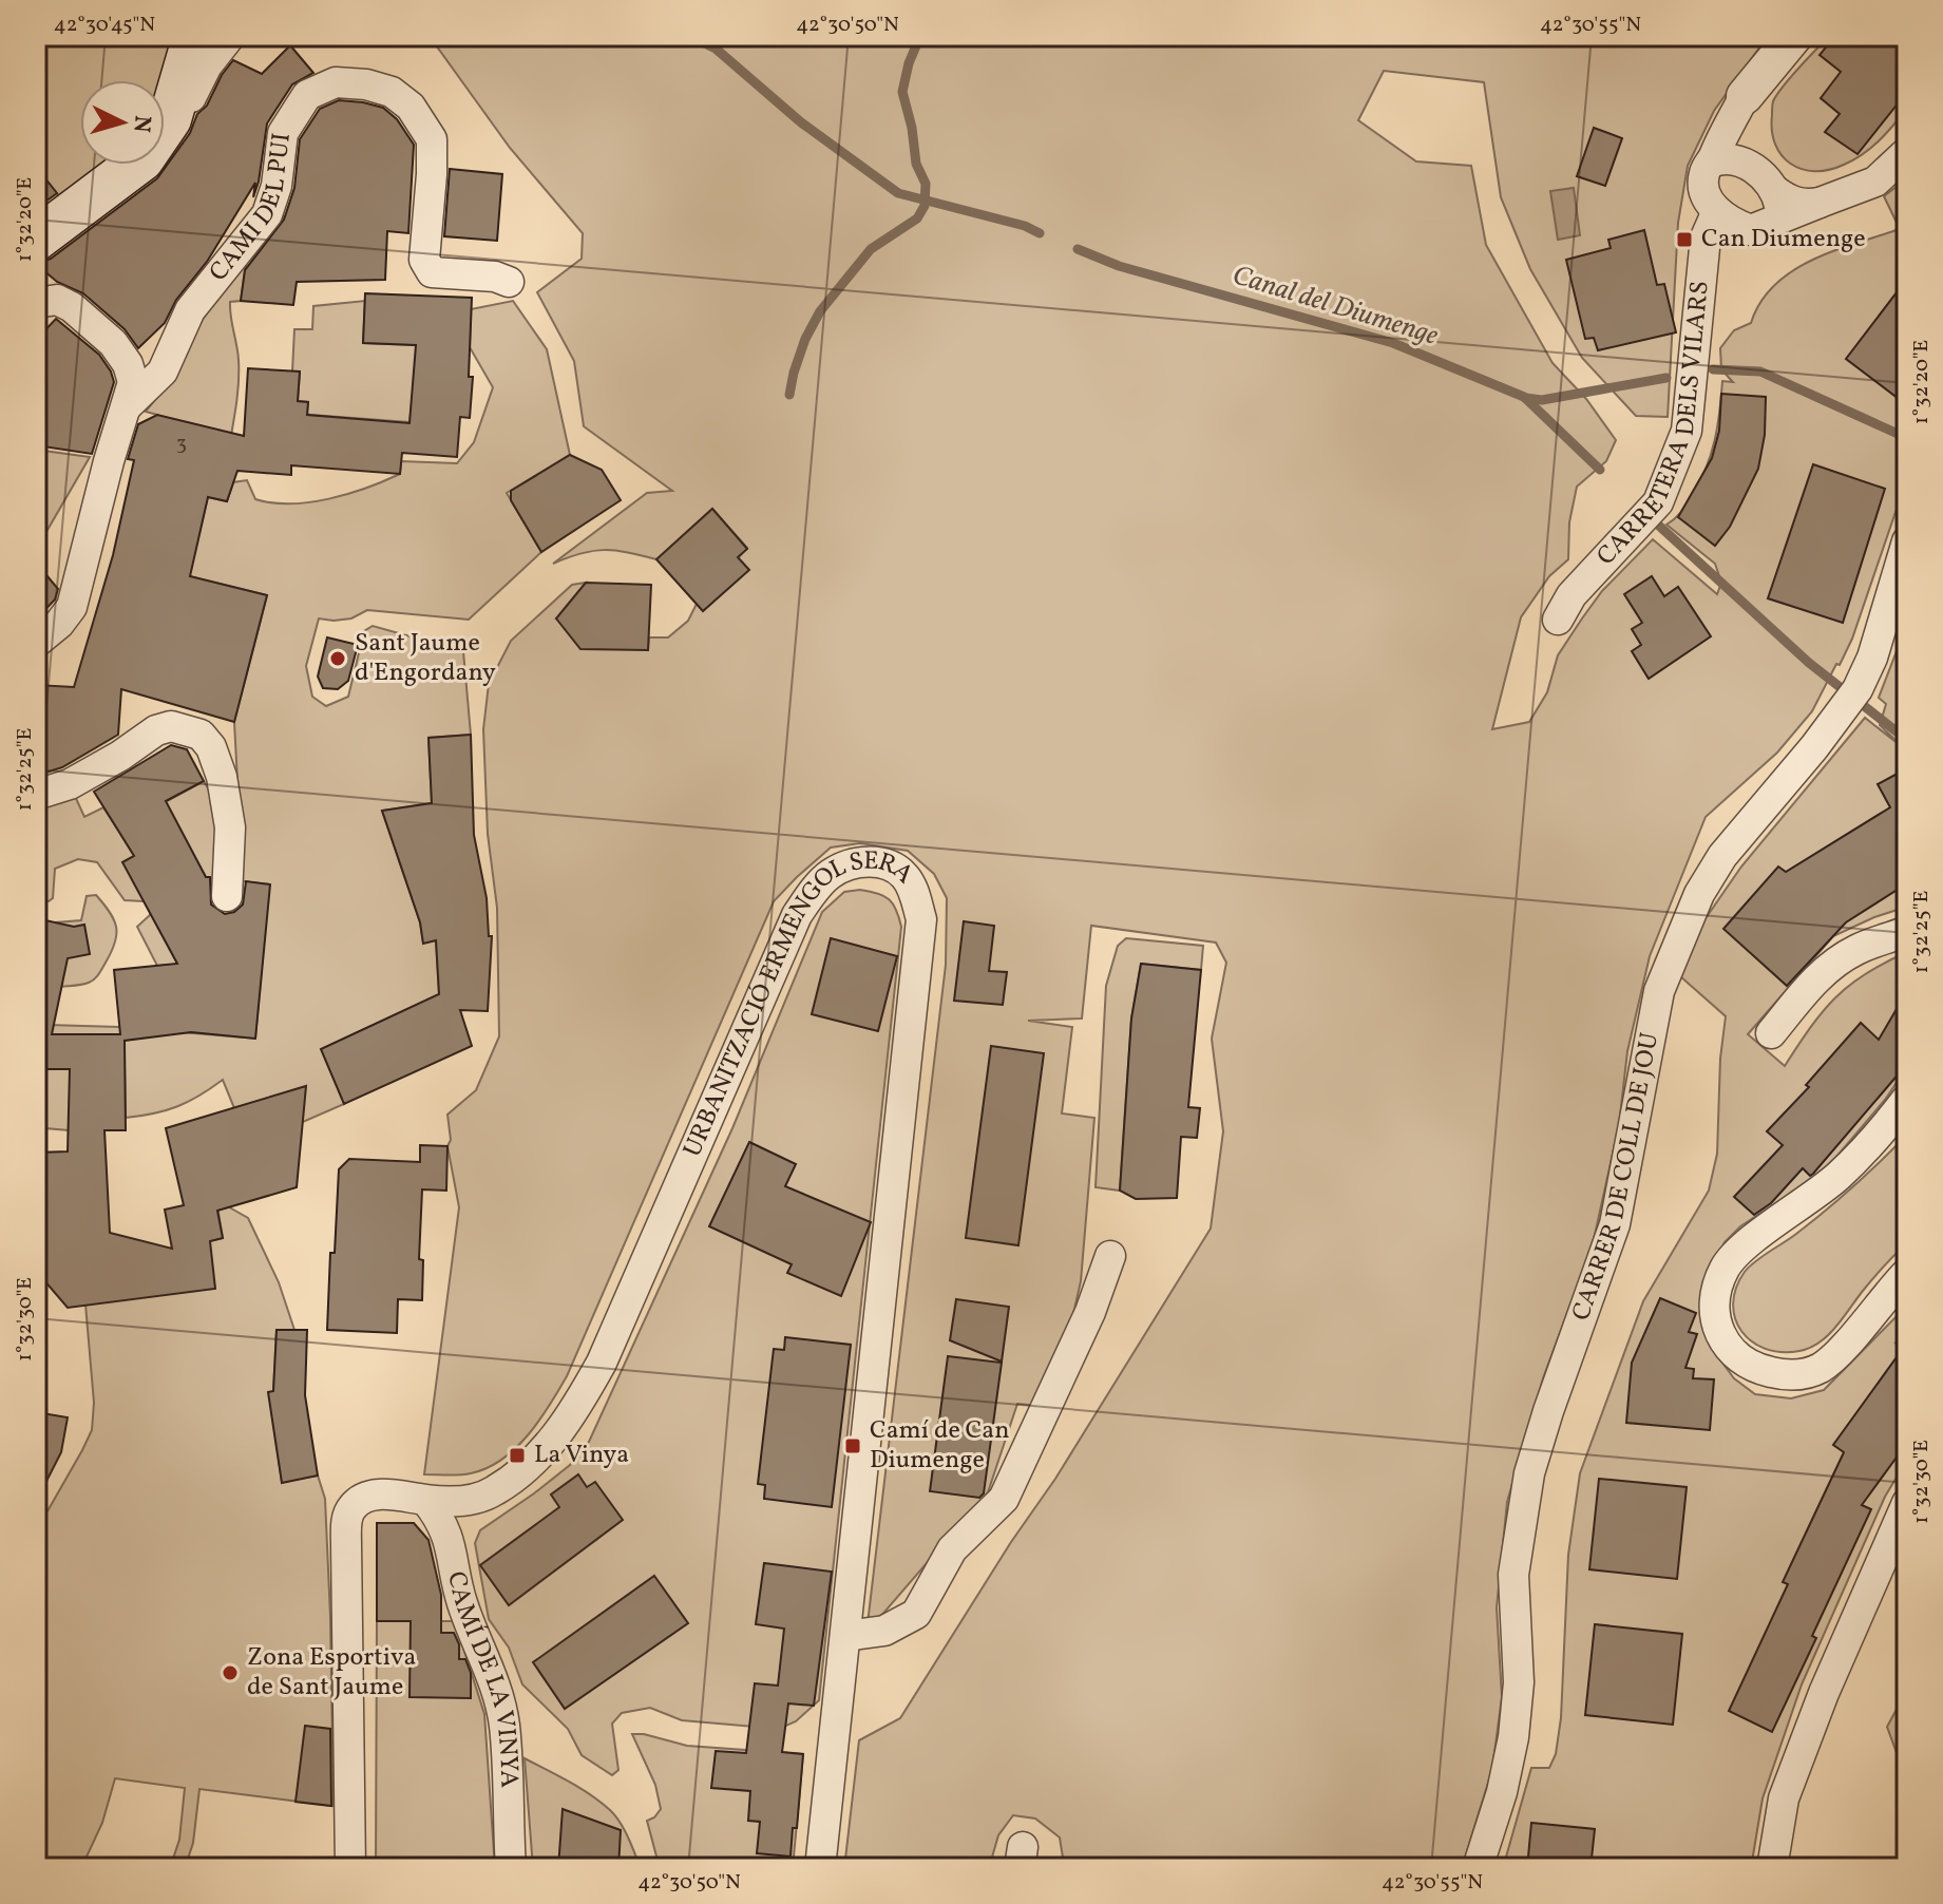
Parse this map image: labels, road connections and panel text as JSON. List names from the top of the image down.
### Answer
{
  "streets": {
    "street": [
      "CAMI DEL PUI",
      "CARRETERA DELS VILARS",
      "URBANITZACIÓ ERMENGOL SERA",
      "CARRER DE COLL DE JOU",
      "CAMÍ DE LA VINYA"
    ]
  },
  "crossings": [
    ["URBANITZACIÓ ERMENGOL SERA", "CAMÍ DE LA VINYA"]
  ],
  "water": ["Canal del Diumenge"],
  "places": {
    "transit": ["Can Diumenge", "Camí de Can Diumenge", "La Vinya"],
    "other": ["Sant Jaume d'Engordany", "Zona Esportiva de Sant Jaume"]
  },
  "house_numbers": ["3"],
  "north": "right",
  "coordinates": [
    "42°30'45\"N",
    "42°30'50\"N",
    "42°30'55\"N",
    "1°32'20\"E",
    "1°32'25\"E",
    "1°32'30\"E"
  ]
}
